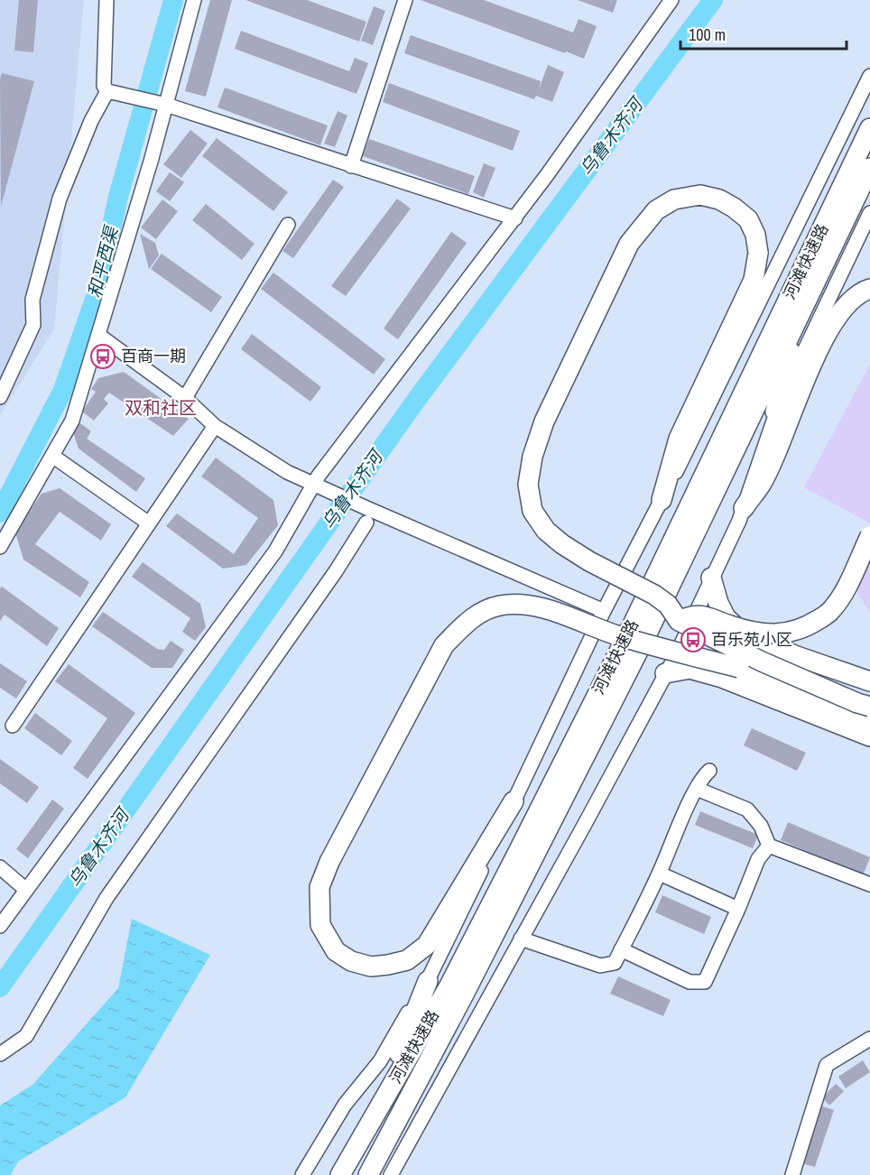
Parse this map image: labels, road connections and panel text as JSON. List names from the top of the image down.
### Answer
{
  "streets": {
    "highway": ["河滩快速路"]
  },
  "districts": ["双和社区"],
  "water": ["乌鲁木齐河", "和平西渠"],
  "places": {
    "bus stop": ["百商一期", "百乐苑小区"]
  },
  "scale_bar": "100 m"
}
